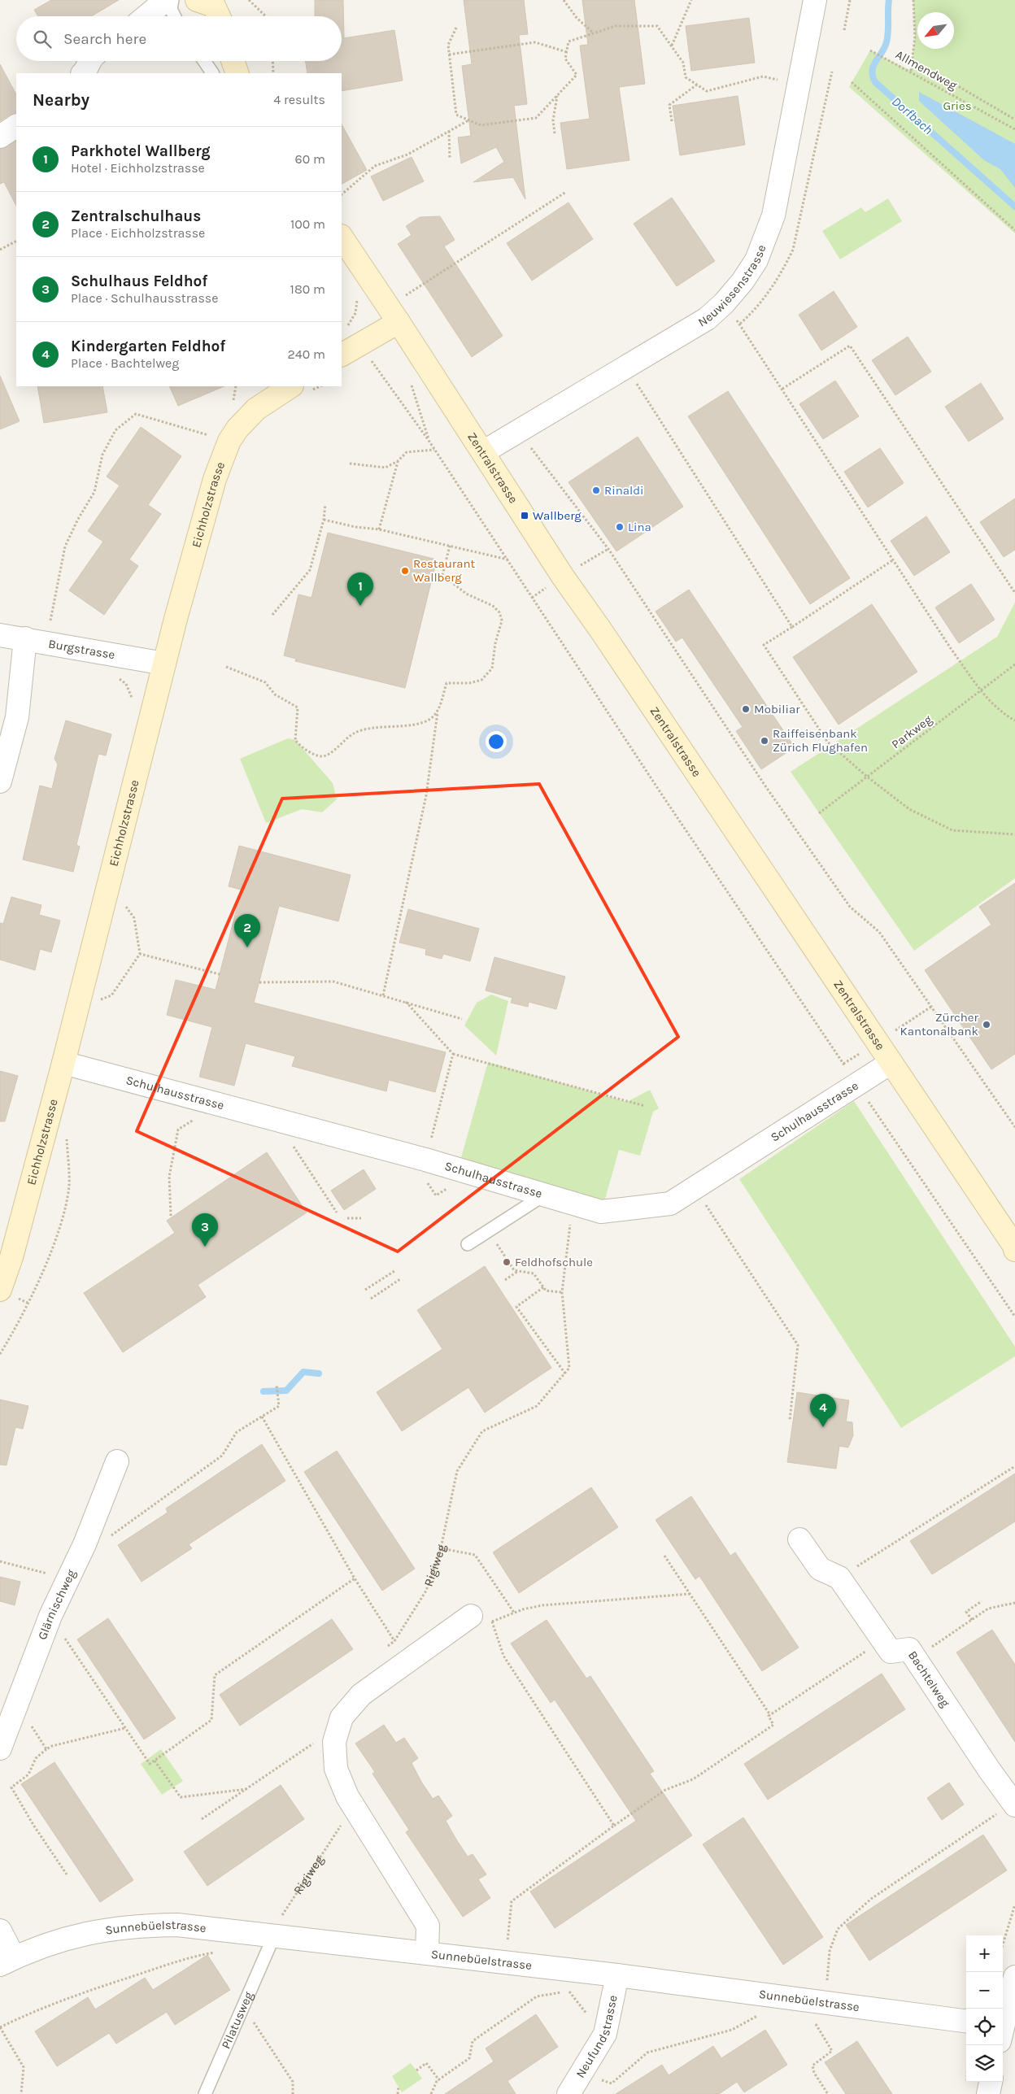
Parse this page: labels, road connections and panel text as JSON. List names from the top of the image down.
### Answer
{
  "streets": {
    "street": [
      "Neuwiesenstrasse",
      "Zentralstrasse",
      "Eichholzstrasse",
      "Burgstrasse",
      "Schulhausstrasse",
      "Glärnischweg",
      "Bachtelweg",
      "Sunnebüelstrasse",
      "Neufundstrasse"
    ],
    "lane": ["Pilatusweg"],
    "path": ["Allmendweg", "Parkweg", "Rigiweg"]
  },
  "crossings": [
    ["Neuwiesenstrasse", "Zentralstrasse"],
    ["Zentralstrasse", "Schulhausstrasse"],
    ["Eichholzstrasse", "Burgstrasse"],
    ["Eichholzstrasse", "Schulhausstrasse"],
    ["Sunnebüelstrasse", "Neufundstrasse"]
  ],
  "water": ["Dorfbach"],
  "parks": ["Gries"],
  "places": {
    "other": [
      "Rinaldi",
      "Lina",
      "Restaurant Wallberg",
      "Mobiliar",
      "Raiffeisenbank Zürich Flughafen",
      "Zürcher Kantonalbank",
      "Feldhofschule"
    ],
    "transit": ["Wallberg"]
  },
  "north": "bottom left",
  "page": {
    "search": "Search here",
    "heading": ["Nearby", "4 results"],
    "list": [
      {
        "mark": "1",
        "name": "Parkhotel Wallberg",
        "note": "Hotel · Eichholzstrasse",
        "value": "60 m"
      },
      {
        "mark": "2",
        "name": "Zentralschulhaus",
        "note": "Place · Eichholzstrasse",
        "value": "100 m"
      },
      {
        "mark": "3",
        "name": "Schulhaus Feldhof",
        "note": "Place · Schulhausstrasse",
        "value": "180 m"
      },
      {
        "mark": "4",
        "name": "Kindergarten Feldhof",
        "note": "Place · Bachtelweg",
        "value": "240 m"
      }
    ],
    "pins": [
      "1",
      "2",
      "3",
      "4"
    ],
    "map_buttons": ["+", "−"]
  }
}
